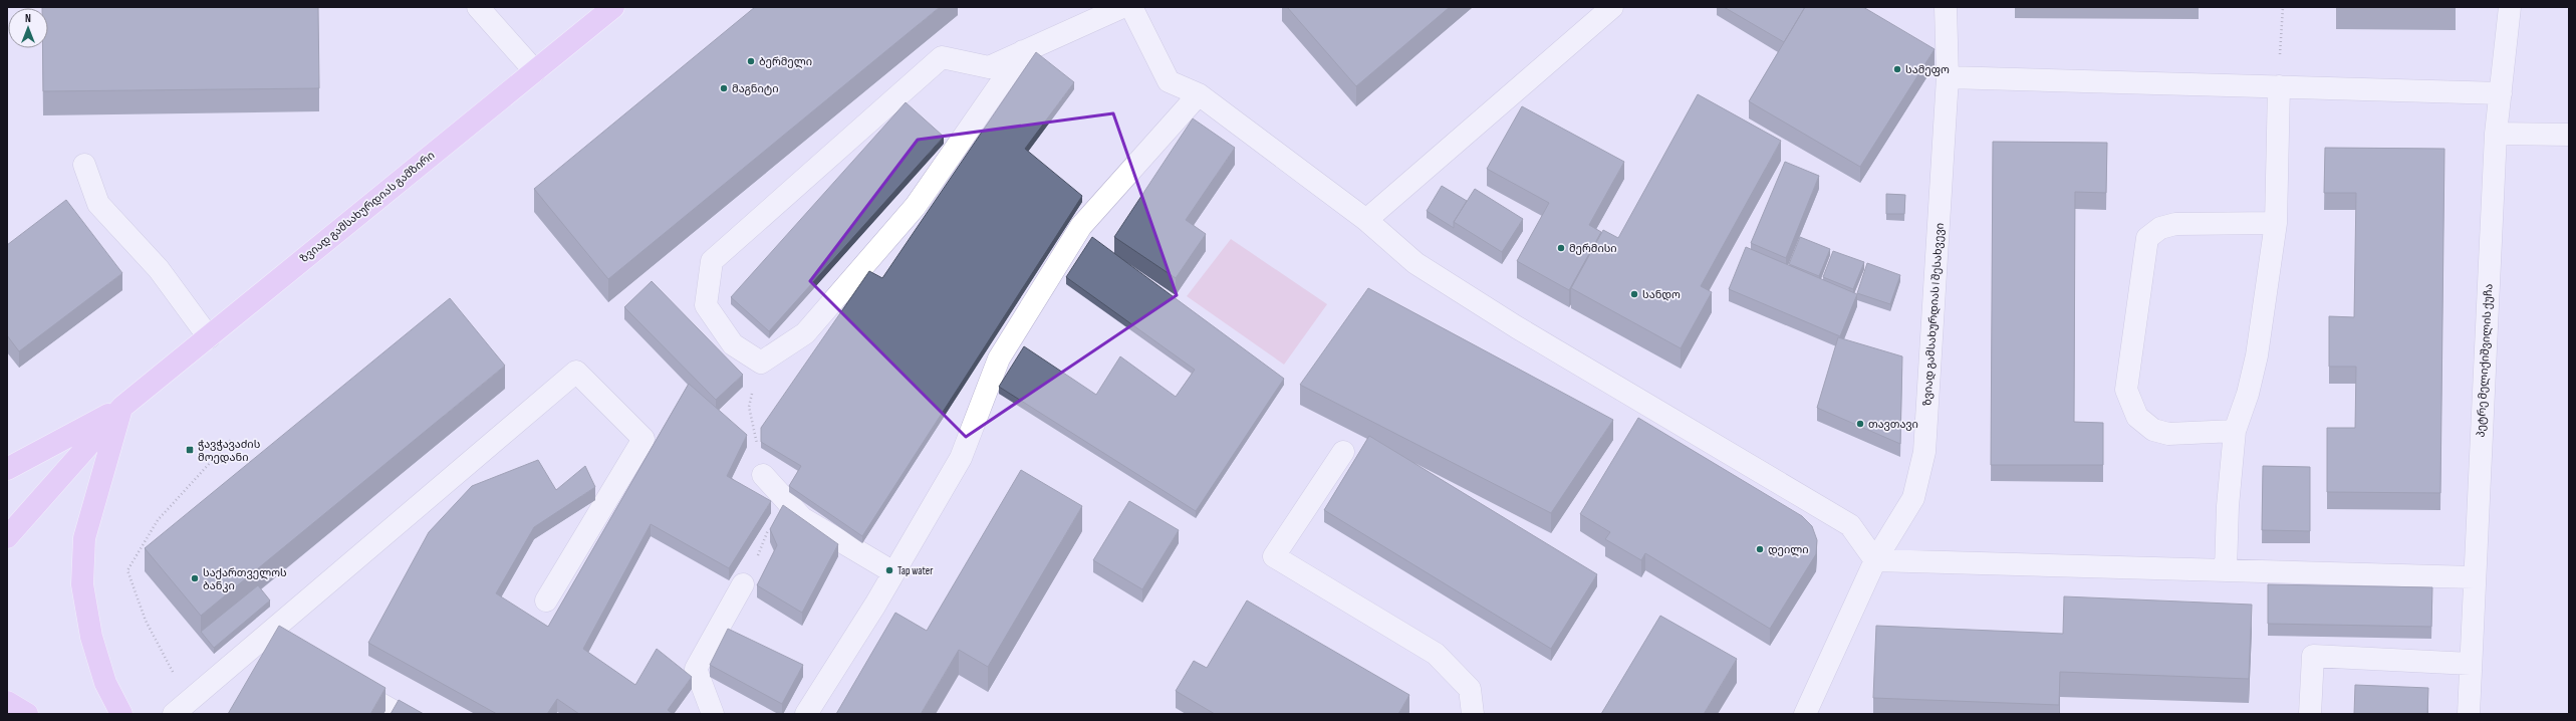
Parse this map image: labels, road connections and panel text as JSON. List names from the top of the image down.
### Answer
{
  "streets": {
    "main road": ["ზვიად გამსახურდიას გამზირი"],
    "street": ["ზვიად გამსახურდიას I შესახვევი", "პეტრე მელიქიშვილის ქუჩა"]
  },
  "places": {
    "other": [
      "ბერმელი",
      "სამეფო",
      "მაგნიტი",
      "მერმისი",
      "სანდო",
      "თავთავი",
      "დეილი",
      "Tap water",
      "საქართველოს ბანკი"
    ],
    "transit": ["ჭავჭავაძის მოედანი"]
  },
  "north": "top"
}
